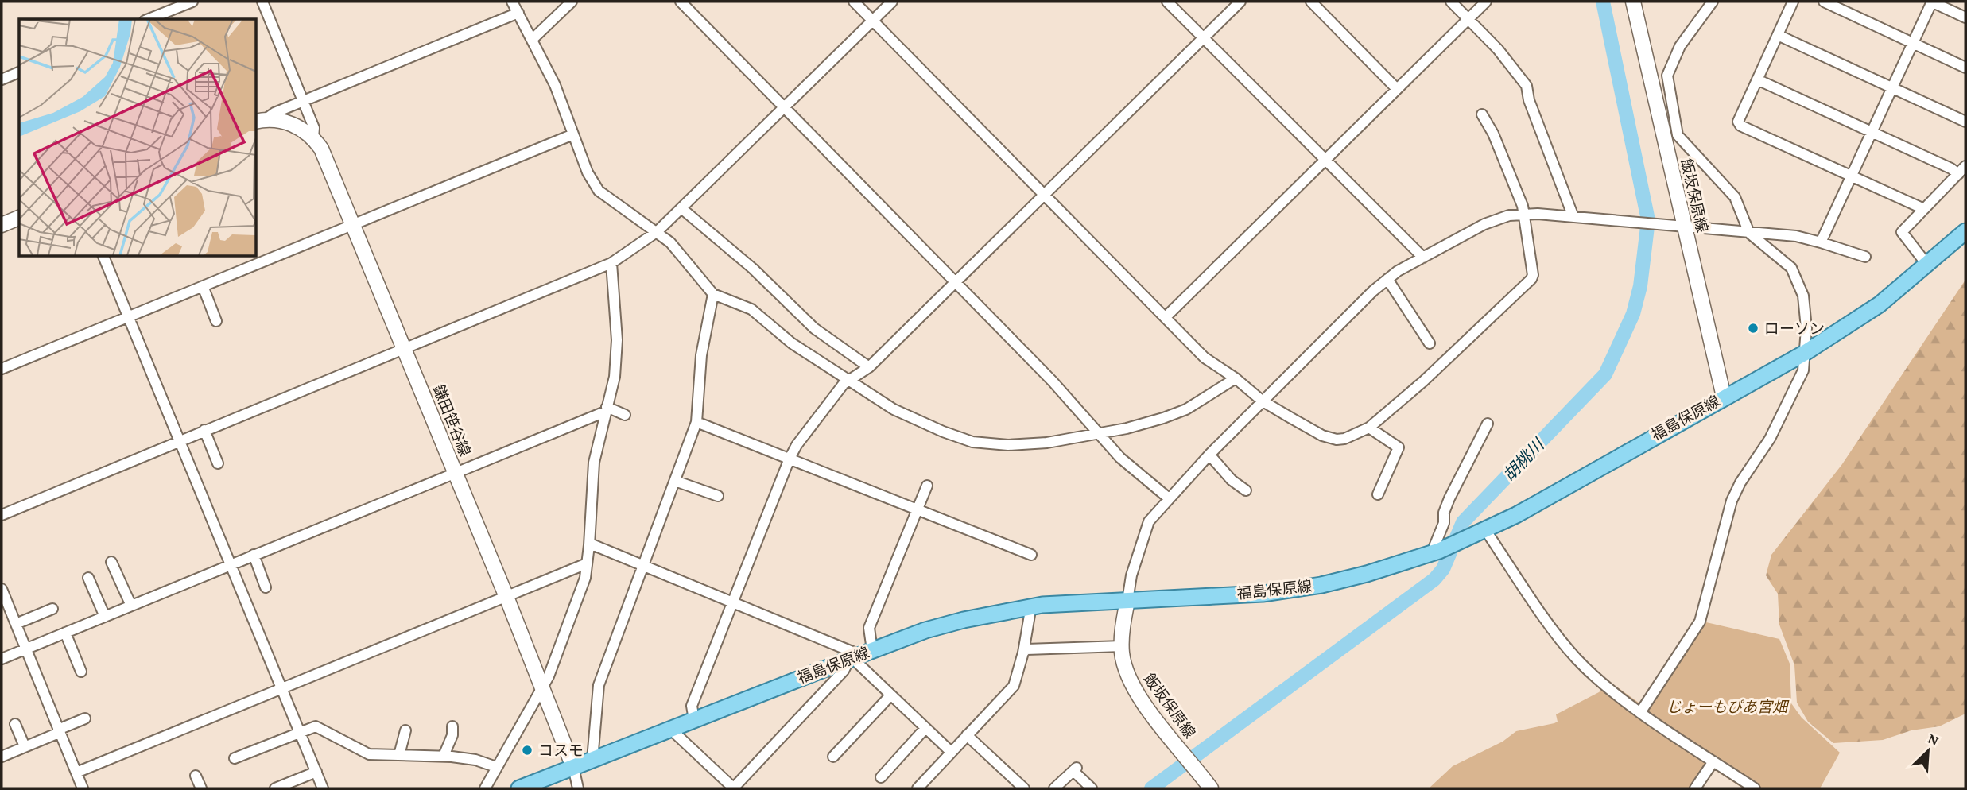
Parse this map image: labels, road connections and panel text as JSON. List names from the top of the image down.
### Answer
{
  "streets": {
    "main road": ["福島保原線"],
    "street": ["飯坂保原線", "鎌田笹谷線"]
  },
  "crossings": [
    ["飯坂保原線", "福島保原線"],
    ["福島保原線", "鎌田笹谷線"]
  ],
  "water": ["胡桃川"],
  "parks": ["じょーもぴあ宮畑"],
  "places": ["ローソン", "コスモ"],
  "north": "top right"
}
